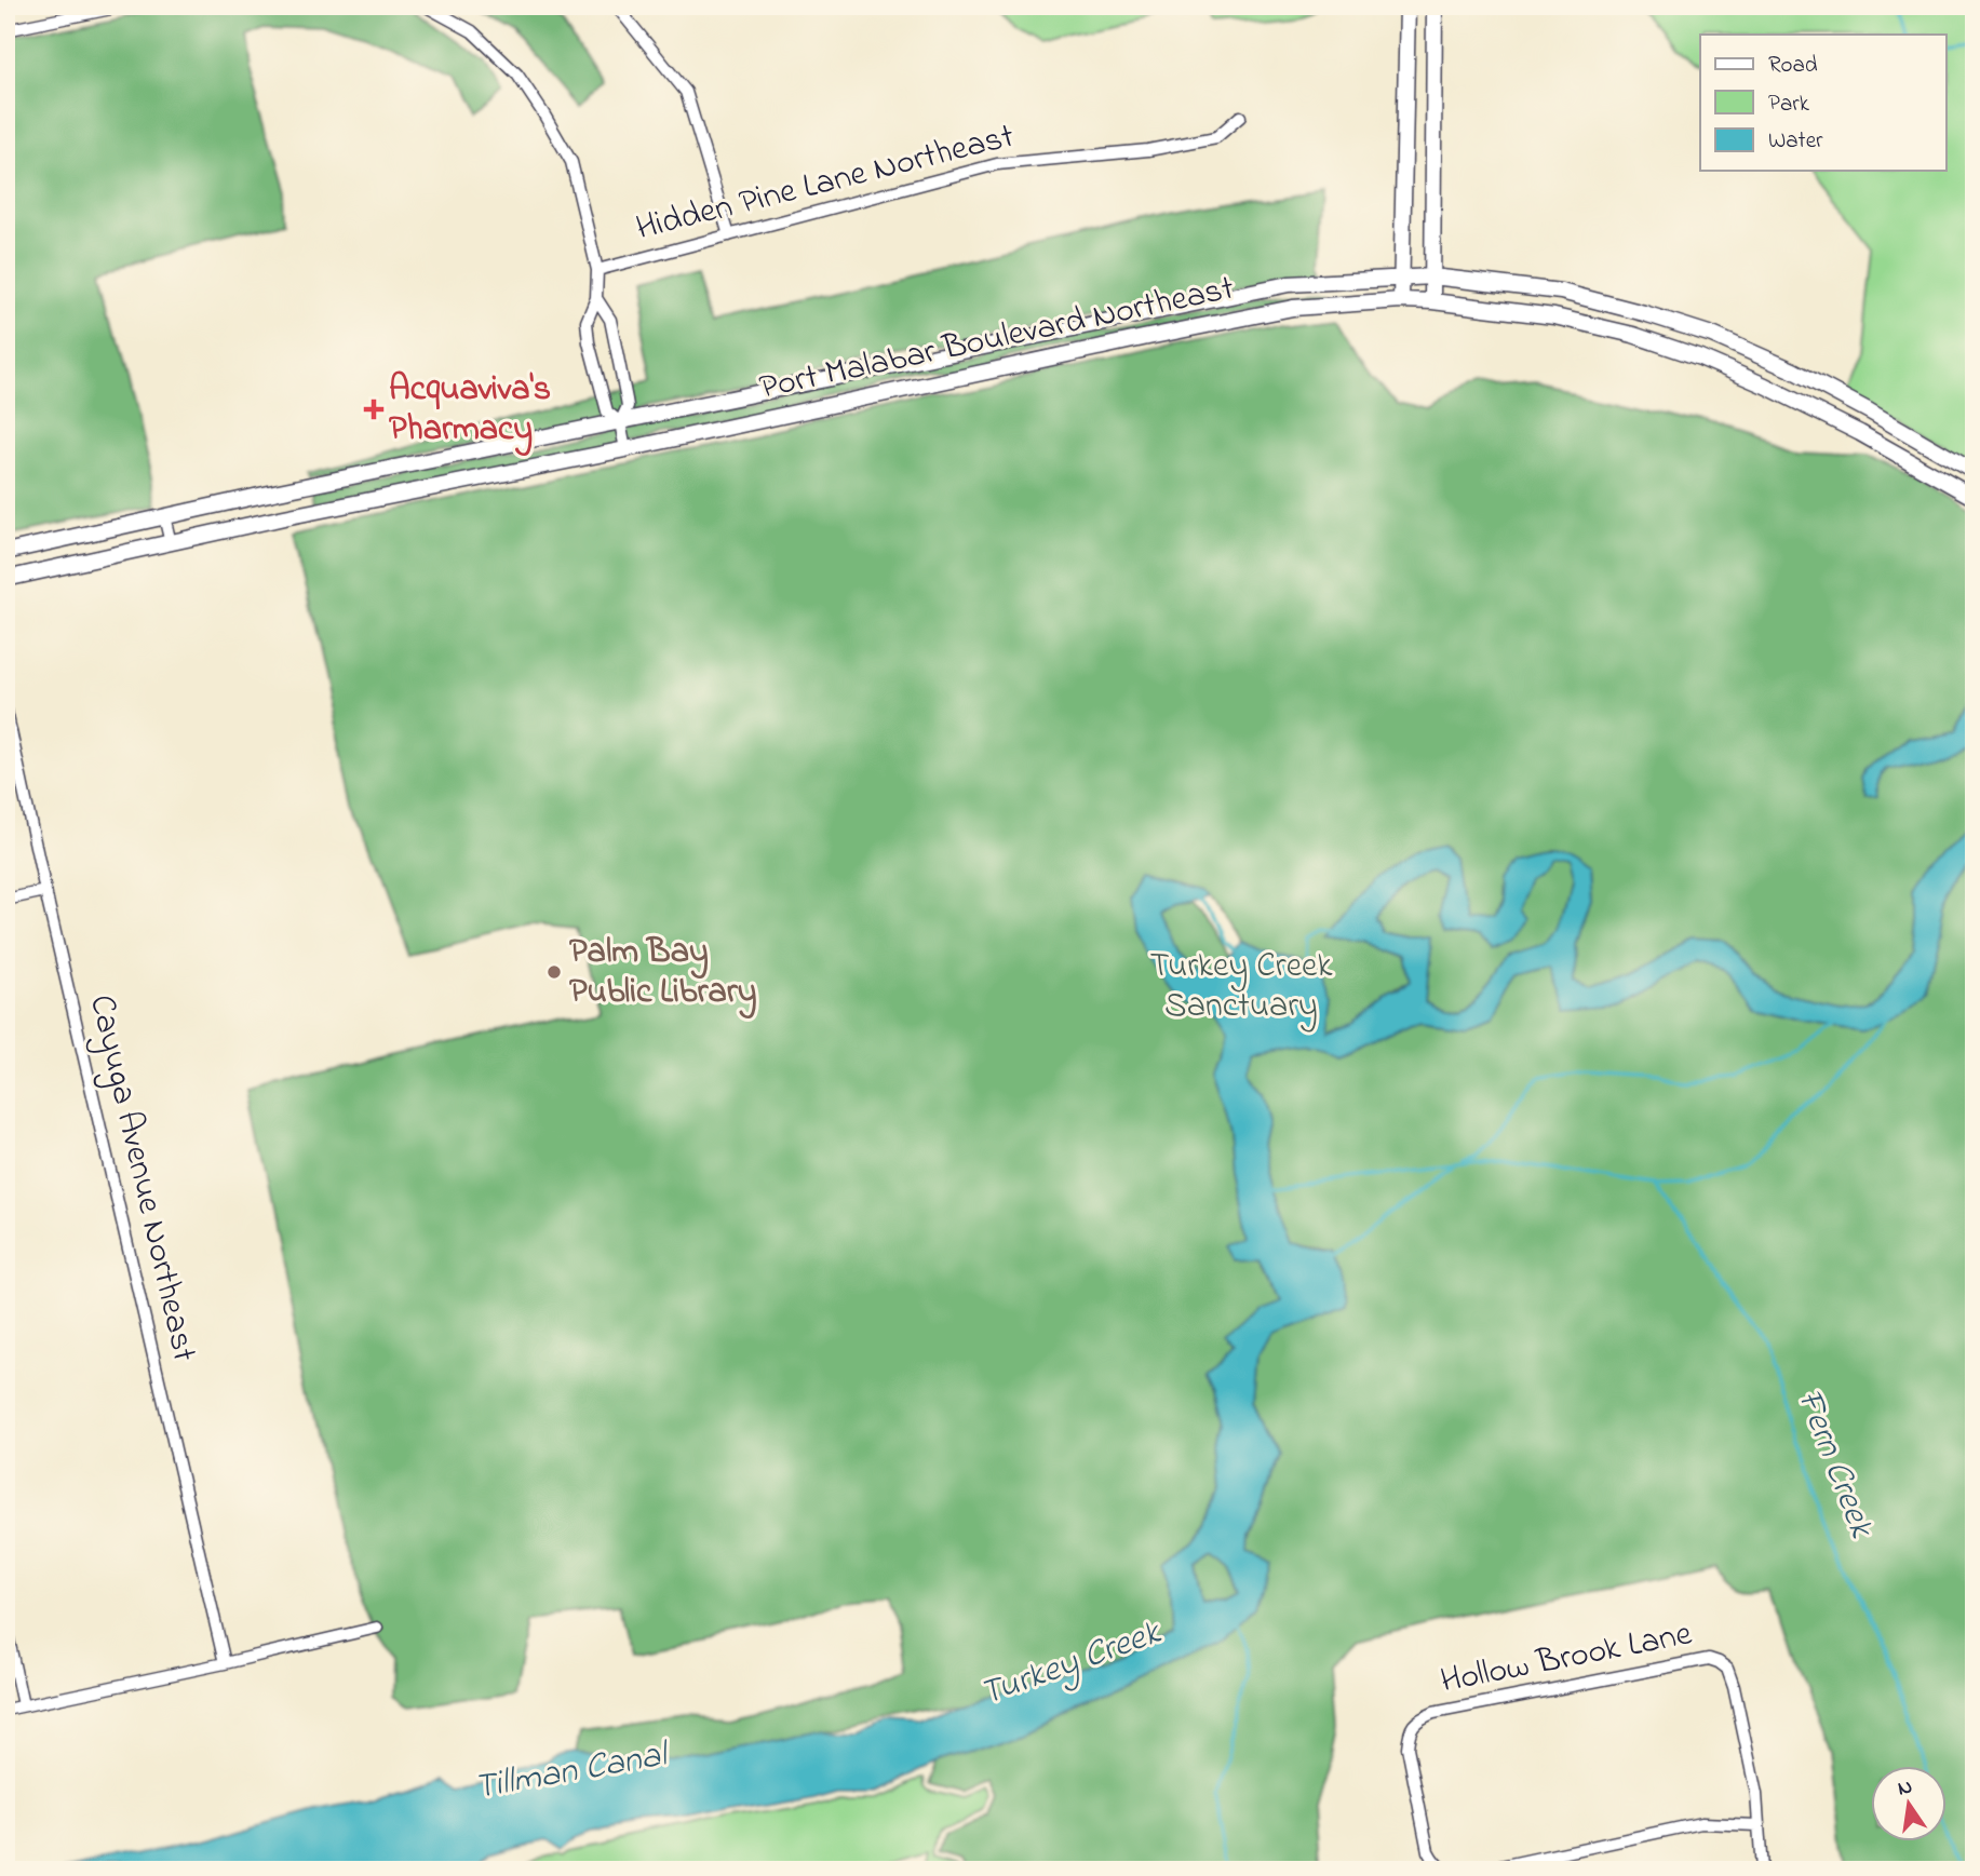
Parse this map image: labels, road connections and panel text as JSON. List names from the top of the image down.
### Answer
{
  "streets": {
    "street": [
      "Hidden Pine Lane Northeast",
      "Port Malabar Boulevard Northeast",
      "Cayuga Avenue Northeast",
      "Hollow Brook Lane"
    ]
  },
  "water": ["Fern Creek", "Turkey Creek", "Tillman Canal"],
  "parks": ["Turkey Creek Sanctuary"],
  "places": {
    "health": ["Acquaviva's Pharmacy"],
    "other": ["Palm Bay Public Library"]
  },
  "legend": ["Road", "Park", "Water"],
  "north": "top"
}
